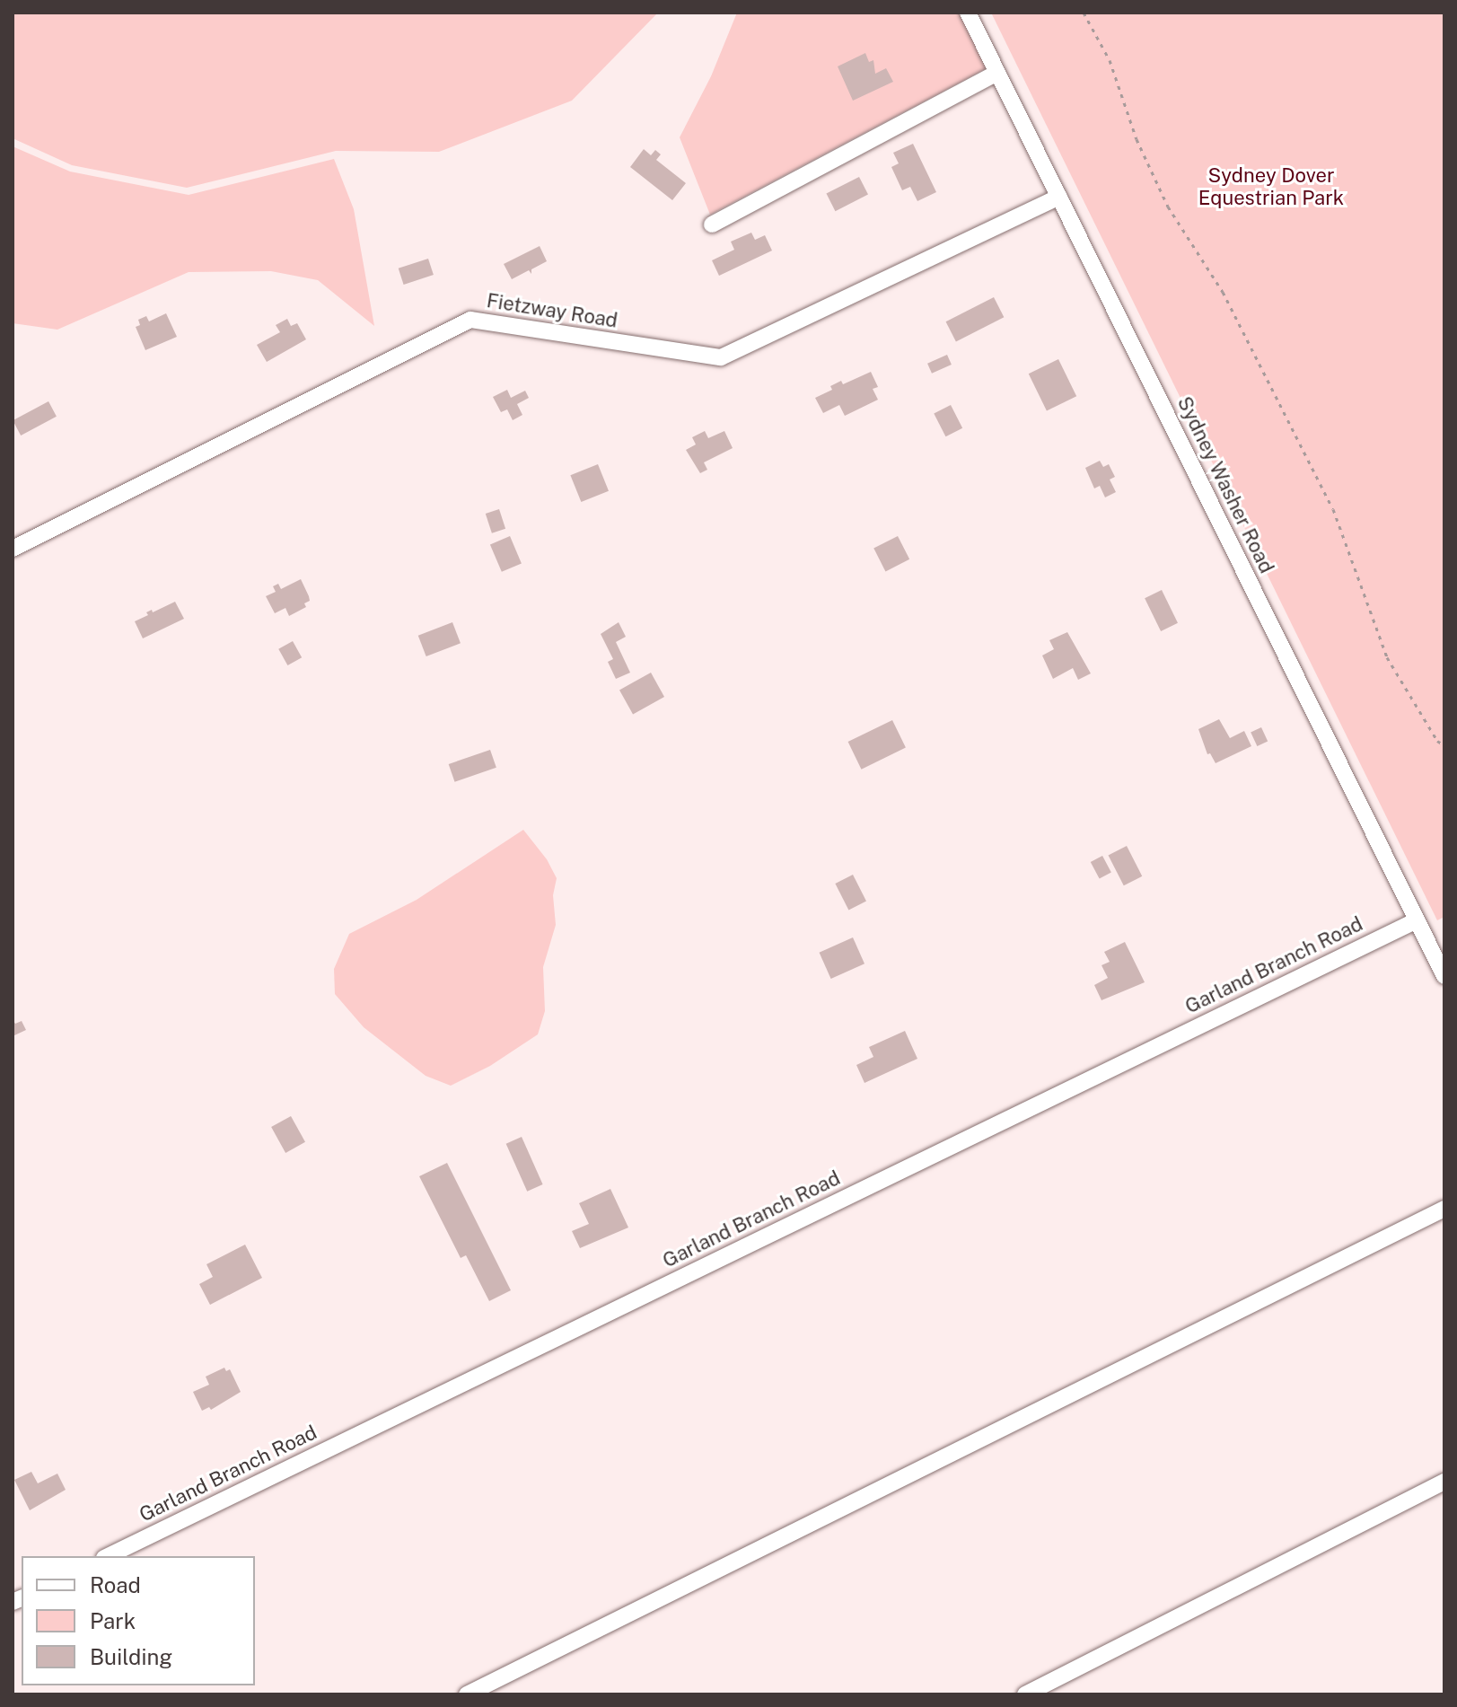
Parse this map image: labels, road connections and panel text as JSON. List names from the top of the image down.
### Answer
{
  "streets": {
    "street": ["Fietzway Road", "Sydney Washer Road", "Garland Branch Road"]
  },
  "crossings": [
    ["Fietzway Road", "Sydney Washer Road"],
    ["Sydney Washer Road", "Garland Branch Road"]
  ],
  "parks": ["Sydney Dover Equestrian Park"],
  "legend": ["Road", "Park", "Building"]
}
